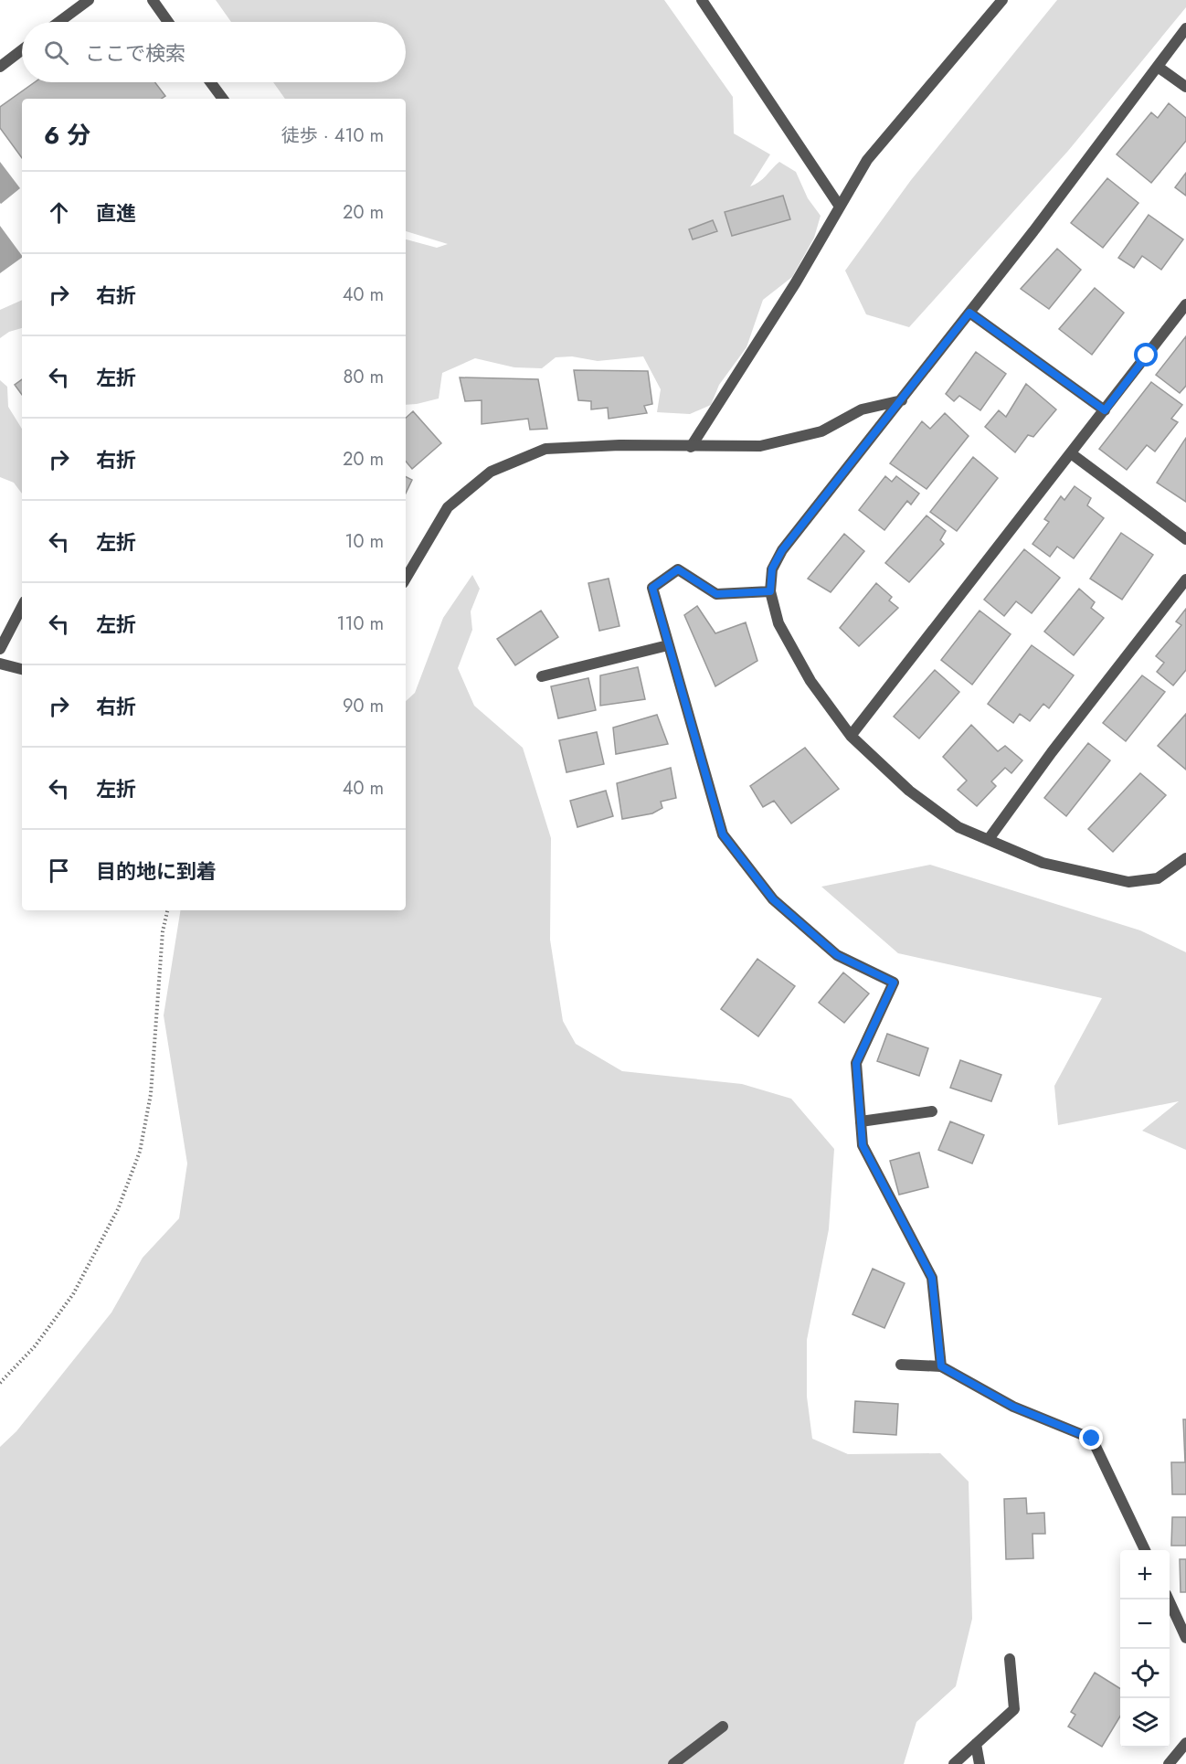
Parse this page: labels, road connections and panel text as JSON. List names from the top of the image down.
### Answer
{
  "page": {
    "search": "ここで検索",
    "heading": ["6 分", "徒歩 · 410 m"],
    "list": [
      ["直進", "20 m"],
      ["右折", "40 m"],
      ["左折", "80 m"],
      ["右折", "20 m"],
      ["左折", "10 m"],
      ["左折", "110 m"],
      ["右折", "90 m"],
      ["左折", "40 m"],
      "目的地に到着"
    ],
    "map_buttons": ["+", "−"]
  }
}
